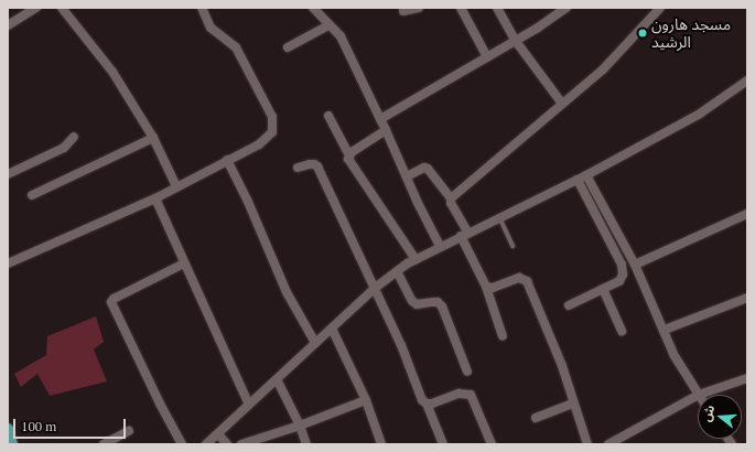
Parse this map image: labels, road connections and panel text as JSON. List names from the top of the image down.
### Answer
{
  "places": ["مسجد هارون الرشيد"],
  "scale_bar": "100 m",
  "north": "left"
}
